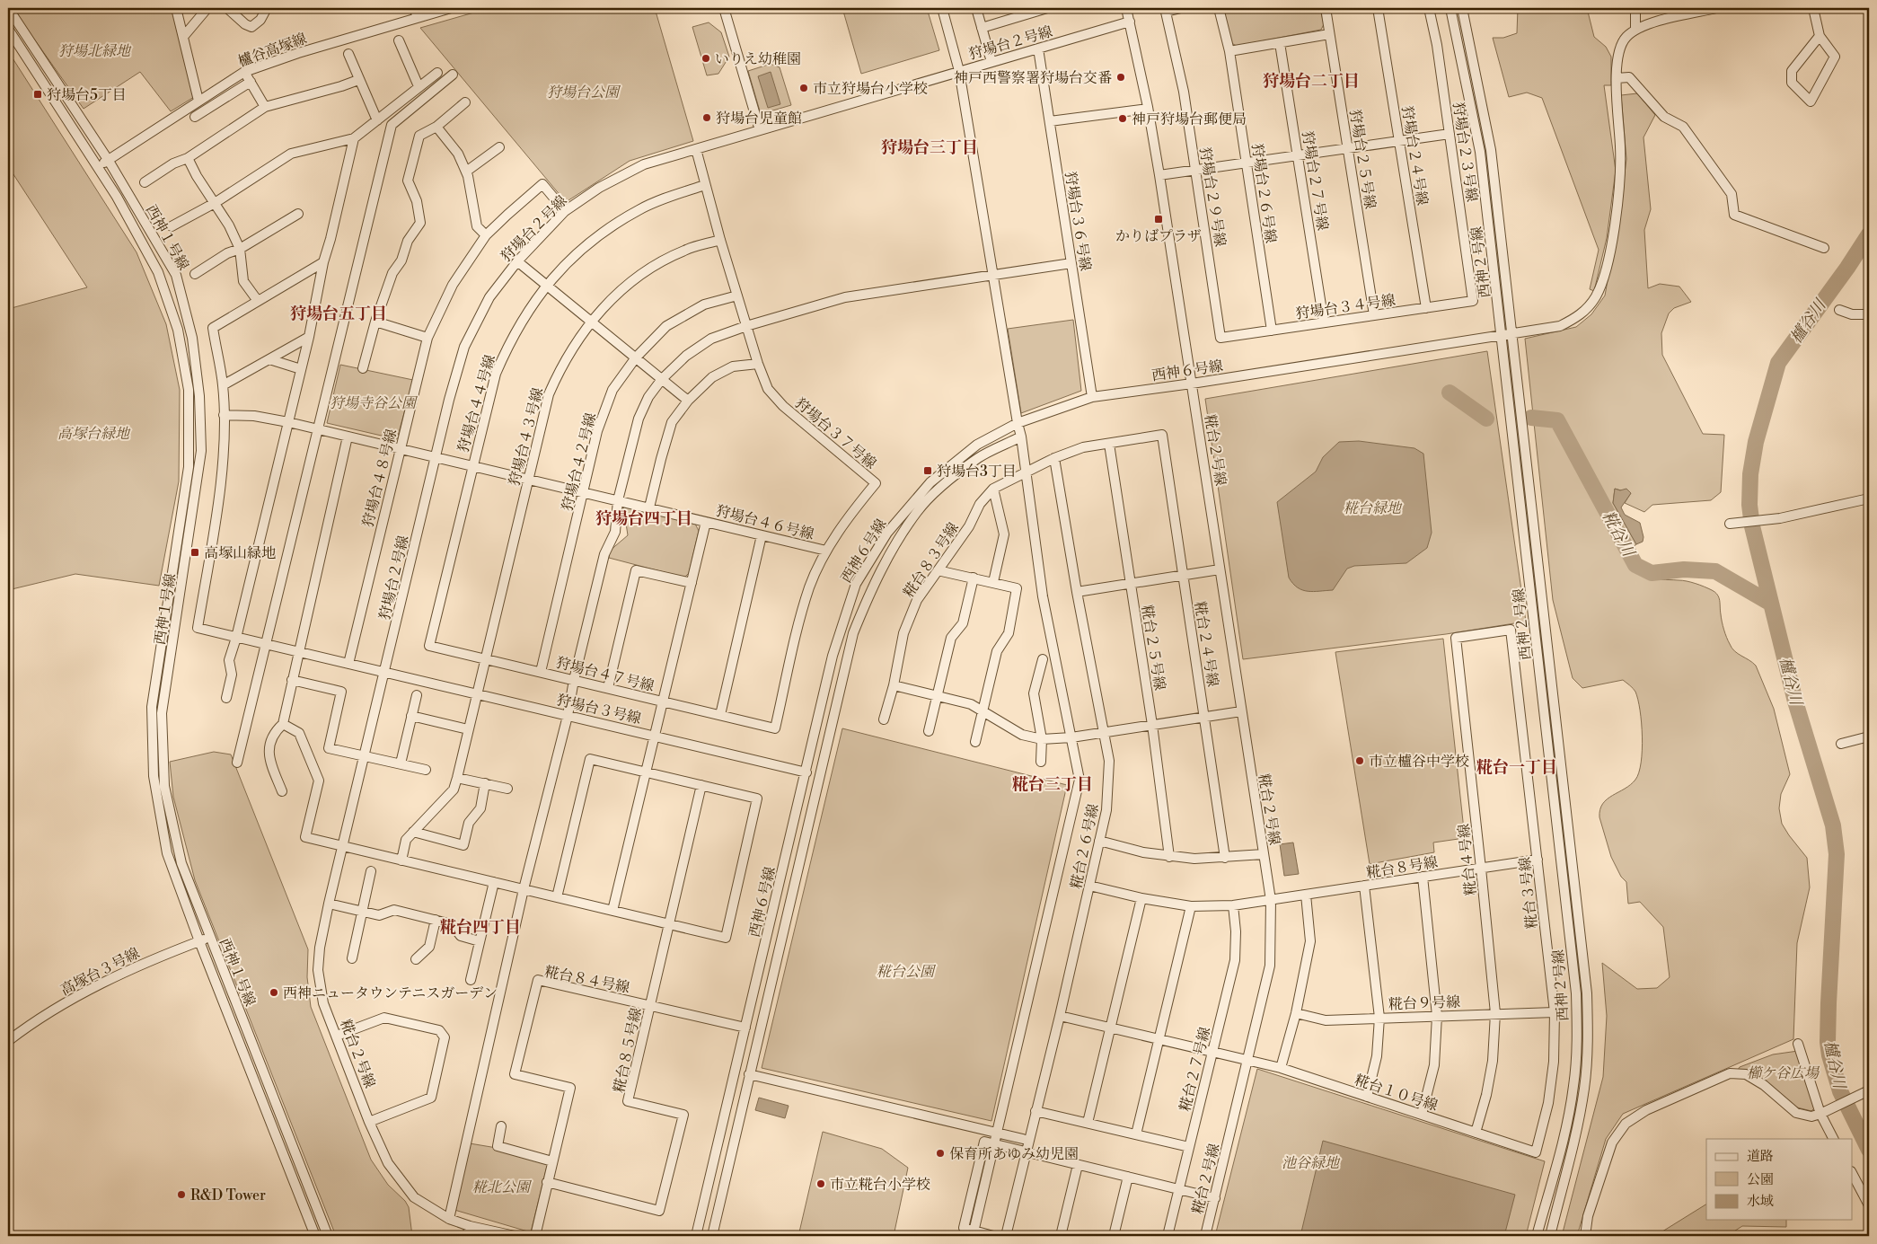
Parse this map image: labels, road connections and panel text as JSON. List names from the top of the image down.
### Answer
{
  "streets": {
    "street": [
      "狩場台２号線",
      "櫨谷高塚線",
      "狩場台２３号線",
      "狩場台２４号線",
      "狩場台２５号線",
      "狩場台２７号線",
      "狩場台２６号線",
      "狩場台２９号線",
      "狩場台３６号線",
      "西神１号線",
      "西神２号線",
      "狩場台３４号線",
      "西神６号線",
      "狩場台４４号線",
      "狩場台３７号線",
      "狩場台４３号線",
      "糀台２号線",
      "狩場台４２号線",
      "狩場台４８号線",
      "狩場台４６号線",
      "糀台８３号線",
      "糀台２４号線",
      "糀台２５号線",
      "狩場台４７号線",
      "狩場台３号線",
      "糀台２６号線",
      "糀台４号線",
      "糀台８号線",
      "糀台３号線",
      "高塚台３号線",
      "糀台８４号線",
      "糀台９号線",
      "糀台８５号線",
      "糀台２７号線",
      "糀台１０号線"
    ]
  },
  "crossings": [
    ["狩場台２号線", "狩場台３６号線"],
    ["狩場台２号線", "狩場台３７号線"],
    ["狩場台２号線", "糀台２号線"],
    ["狩場台２号線", "狩場台４８号線"],
    ["狩場台２号線", "狩場台４６号線"],
    ["狩場台２号線", "狩場台３号線"],
    ["櫨谷高塚線", "西神１号線"],
    ["狩場台２３号線", "狩場台３４号線"],
    ["狩場台２４号線", "狩場台３４号線"],
    ["狩場台２５号線", "狩場台３４号線"],
    ["狩場台２７号線", "狩場台３４号線"],
    ["狩場台２６号線", "狩場台３４号線"],
    ["狩場台２９号線", "狩場台３４号線"],
    ["狩場台３６号線", "西神６号線"],
    ["西神１号線", "高塚台３号線"],
    ["西神２号線", "西神６号線"],
    ["西神６号線", "糀台２号線"],
    ["西神６号線", "狩場台３号線"],
    ["西神６号線", "糀台８４号線"],
    ["狩場台４４号線", "狩場台３７号線"],
    ["狩場台４４号線", "狩場台４６号線"],
    ["狩場台４４号線", "狩場台４７号線"],
    ["狩場台３７号線", "狩場台４３号線"],
    ["狩場台３７号線", "狩場台４２号線"],
    ["狩場台３７号線", "狩場台４６号線"],
    ["狩場台３７号線", "狩場台４７号線"],
    ["狩場台４３号線", "狩場台４６号線"],
    ["狩場台４３号線", "狩場台４７号線"],
    ["狩場台４３号線", "狩場台３号線"],
    ["糀台２号線", "狩場台３号線"],
    ["糀台２号線", "糀台８号線"],
    ["糀台２号線", "糀台１０号線"],
    ["狩場台４２号線", "狩場台４６号線"],
    ["狩場台４２号線", "狩場台４７号線"],
    ["狩場台４８号線", "狩場台４６号線"],
    ["狩場台４８号線", "狩場台３号線"],
    ["狩場台４６号線", "狩場台３号線"],
    ["糀台８３号線", "糀台２４号線"],
    ["糀台８３号線", "糀台２５号線"],
    ["糀台８３号線", "糀台２６号線"],
    ["糀台２６号線", "糀台８号線"],
    ["糀台２６号線", "糀台１０号線"],
    ["糀台４号線", "糀台８号線"],
    ["糀台４号線", "糀台３号線"],
    ["糀台４号線", "糀台９号線"],
    ["糀台４号線", "糀台１０号線"],
    ["糀台８号線", "糀台３号線"],
    ["糀台８号線", "糀台２７号線"],
    ["糀台３号線", "糀台９号線"],
    ["糀台３号線", "糀台１０号線"],
    ["糀台８４号線", "糀台８５号線"],
    ["糀台２７号線", "糀台１０号線"]
  ],
  "districts": [
    "狩場台二丁目",
    "狩場台三丁目",
    "狩場台五丁目",
    "狩場台四丁目",
    "糀台一丁目",
    "糀台三丁目",
    "糀台四丁目"
  ],
  "water": ["櫨谷川", "糀谷川"],
  "parks": [
    "狩場北緑地",
    "狩場台公園",
    "狩場寺谷公園",
    "高塚台緑地",
    "糀台緑地",
    "糀台公園",
    "櫛ケ谷広場",
    "池谷緑地",
    "糀北公園"
  ],
  "places": {
    "other": [
      "いりえ幼稚園",
      "神戸西警察署狩場台交番",
      "市立狩場台小学校",
      "狩場台児童館",
      "神戸狩場台郵便局",
      "市立櫨谷中学校",
      "西神ニュータウンテニスガーデン",
      "保育所あゆみ幼児園",
      "市立糀台小学校",
      "R&D Tower"
    ],
    "transit": [
      "狩場台5丁目",
      "かりばプラザ",
      "狩場台3丁目",
      "高塚山緑地"
    ]
  },
  "legend": ["道路", "公園", "水域"]
}
